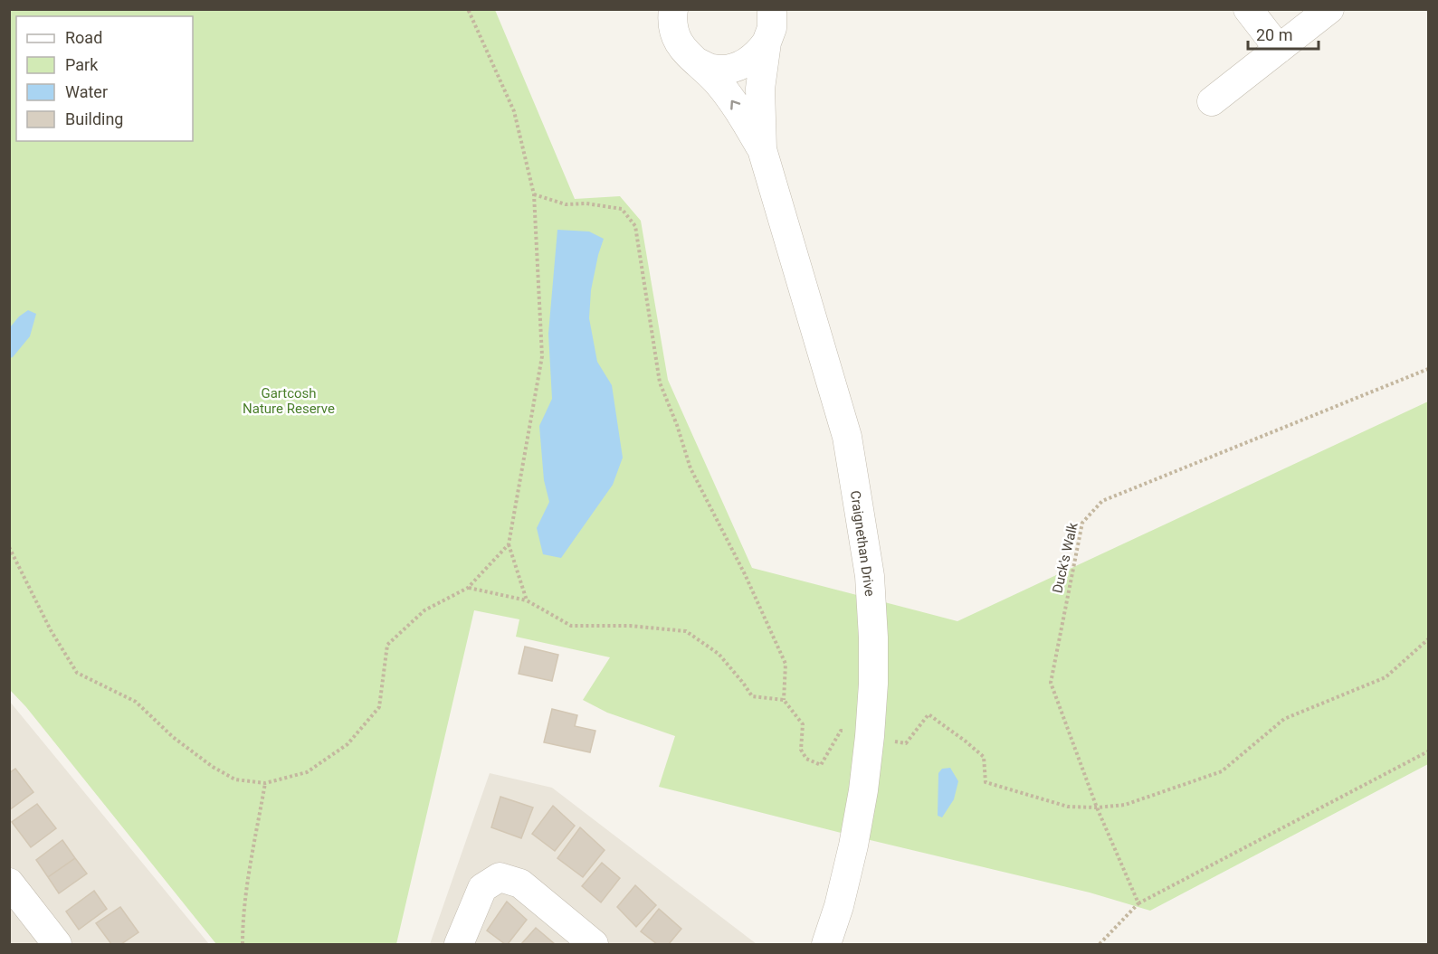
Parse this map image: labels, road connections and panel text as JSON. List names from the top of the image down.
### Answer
{
  "streets": {
    "street": ["Craignethan Drive"],
    "path": ["Duck's Walk"]
  },
  "parks": ["Gartcosh Nature Reserve"],
  "legend": [
    "Road",
    "Park",
    "Water",
    "Building"
  ],
  "scale_bar": "20 m"
}
